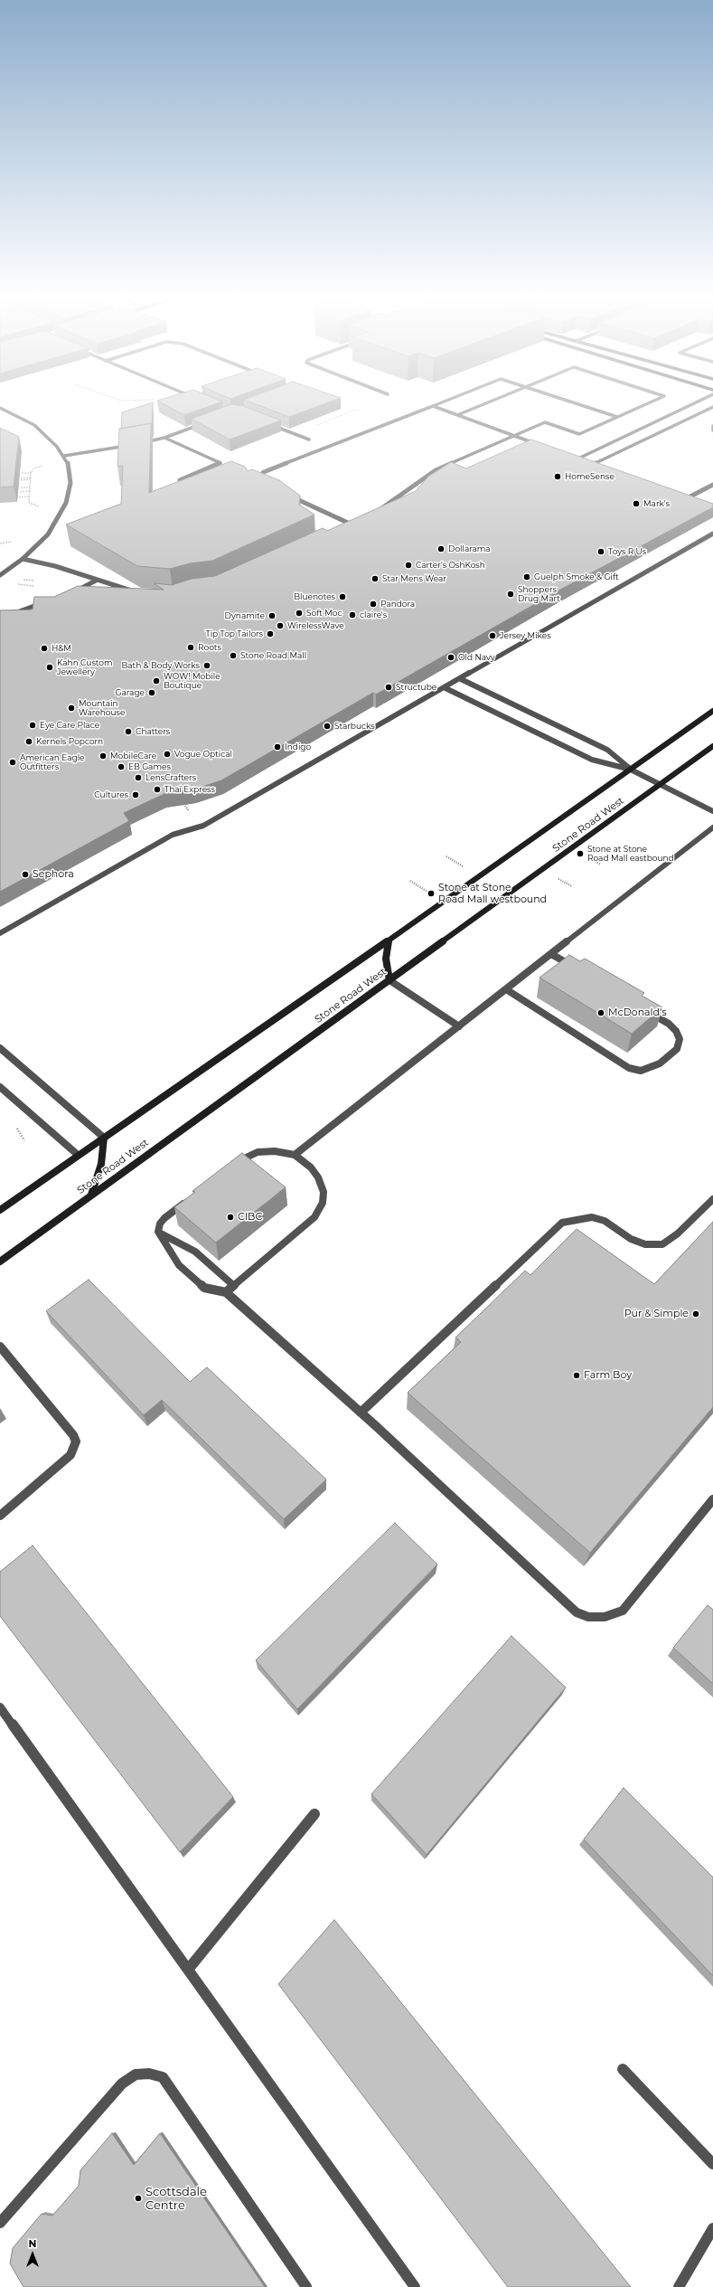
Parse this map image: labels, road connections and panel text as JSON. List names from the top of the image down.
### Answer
{
  "streets": {
    "main road": ["Stone Road West"]
  },
  "places": [
    "HomeSense",
    "Mark's",
    "Dollarama",
    "Toys R Us",
    "Carter's OshKosh",
    "Guelph Smoke & Gift",
    "Star Mens Wear",
    "Shoppers Drug Mart",
    "Bluenotes",
    "Pandora",
    "Soft Moc",
    "claire's",
    "Dynamite",
    "WirelessWave",
    "Tip Top Tailors",
    "Jersey Mikes",
    "Roots",
    "H&M",
    "Stone Road Mall",
    "Old Navy",
    "Bath & Body Works",
    "Kahn Custom Jewellery",
    "WOW! Mobile Boutique",
    "Structube",
    "Garage",
    "Mountain Warehouse",
    "Eye Care Place",
    "Starbucks",
    "Chatters",
    "Kernels Popcorn",
    "Indigo",
    "Vogue Optical",
    "MobileCare",
    "American Eagle Outfitters",
    "EB Games",
    "LensCrafters",
    "Thaï Express",
    "Cultures",
    "Stone at Stone Road Mall eastbound",
    "Sephora",
    "Stone at Stone Road Mall westbound",
    "McDonald's",
    "CIBC",
    "Pür & Simple",
    "Farm Boy",
    "Scottsdale Centre"
  ],
  "north": "top"
}
